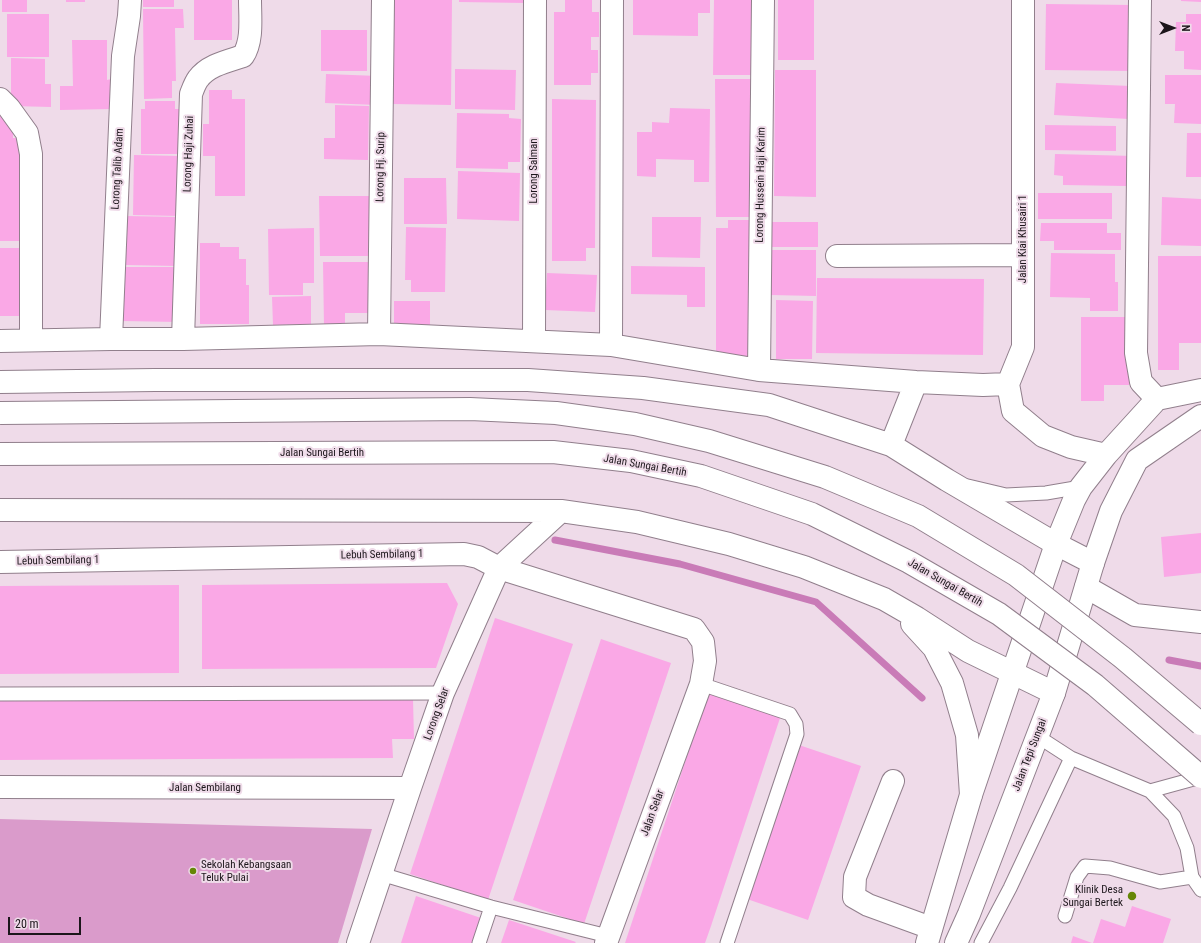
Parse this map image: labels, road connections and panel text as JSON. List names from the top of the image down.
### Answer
{
  "streets": {
    "street": [
      "Lorong Haji Zuhai",
      "Lorong Hj. Surip",
      "Lorong Talib Adam",
      "Lorong Salman",
      "Lorong Hussein Haji Karim",
      "Jalan Kiai Khusairi 1",
      "Jalan Sungai Bertih",
      "Lebuh Sembilang 1",
      "Lorong Selar",
      "Jalan Tepi Sungai",
      "Jalan Sembilang",
      "Jalan Selar"
    ]
  },
  "crossings": [
    ["Lebuh Sembilang 1", "Lorong Selar"],
    ["Lebuh Sembilang 1", "Jalan Selar"],
    ["Lorong Selar", "Jalan Sembilang"]
  ],
  "places": ["Sekolah Kebangsaan Teluk Pulai", "Klinik Desa Sungai Bertek"],
  "scale_bar": "20 m",
  "north": "right"
}
